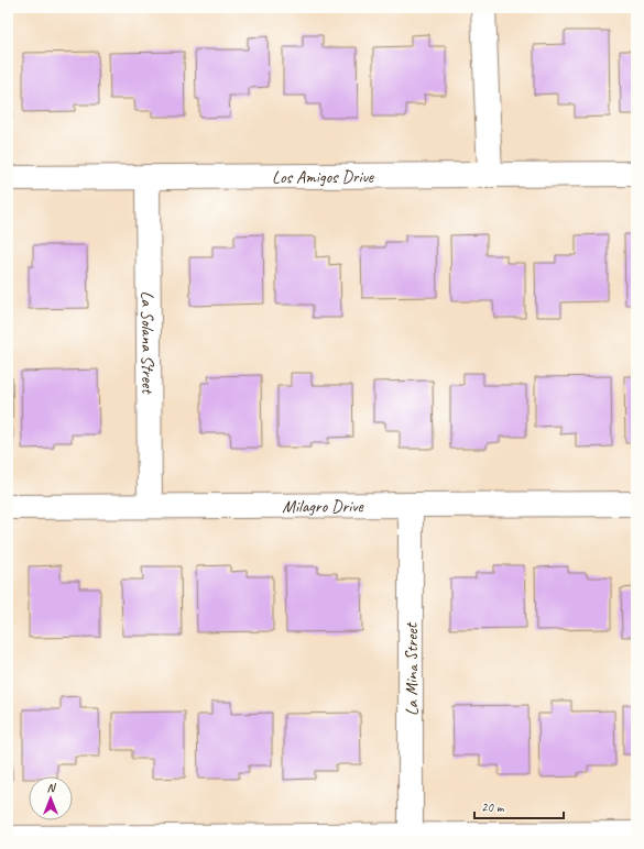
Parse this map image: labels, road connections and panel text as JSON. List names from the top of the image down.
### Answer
{
  "streets": {
    "street": [
      "Los Amigos Drive",
      "La Solana Street",
      "Milagro Drive",
      "La Mina Street"
    ]
  },
  "crossings": [
    ["Los Amigos Drive", "La Solana Street"],
    ["La Solana Street", "Milagro Drive"],
    ["Milagro Drive", "La Mina Street"]
  ],
  "scale_bar": "20 m",
  "north": "top"
}
